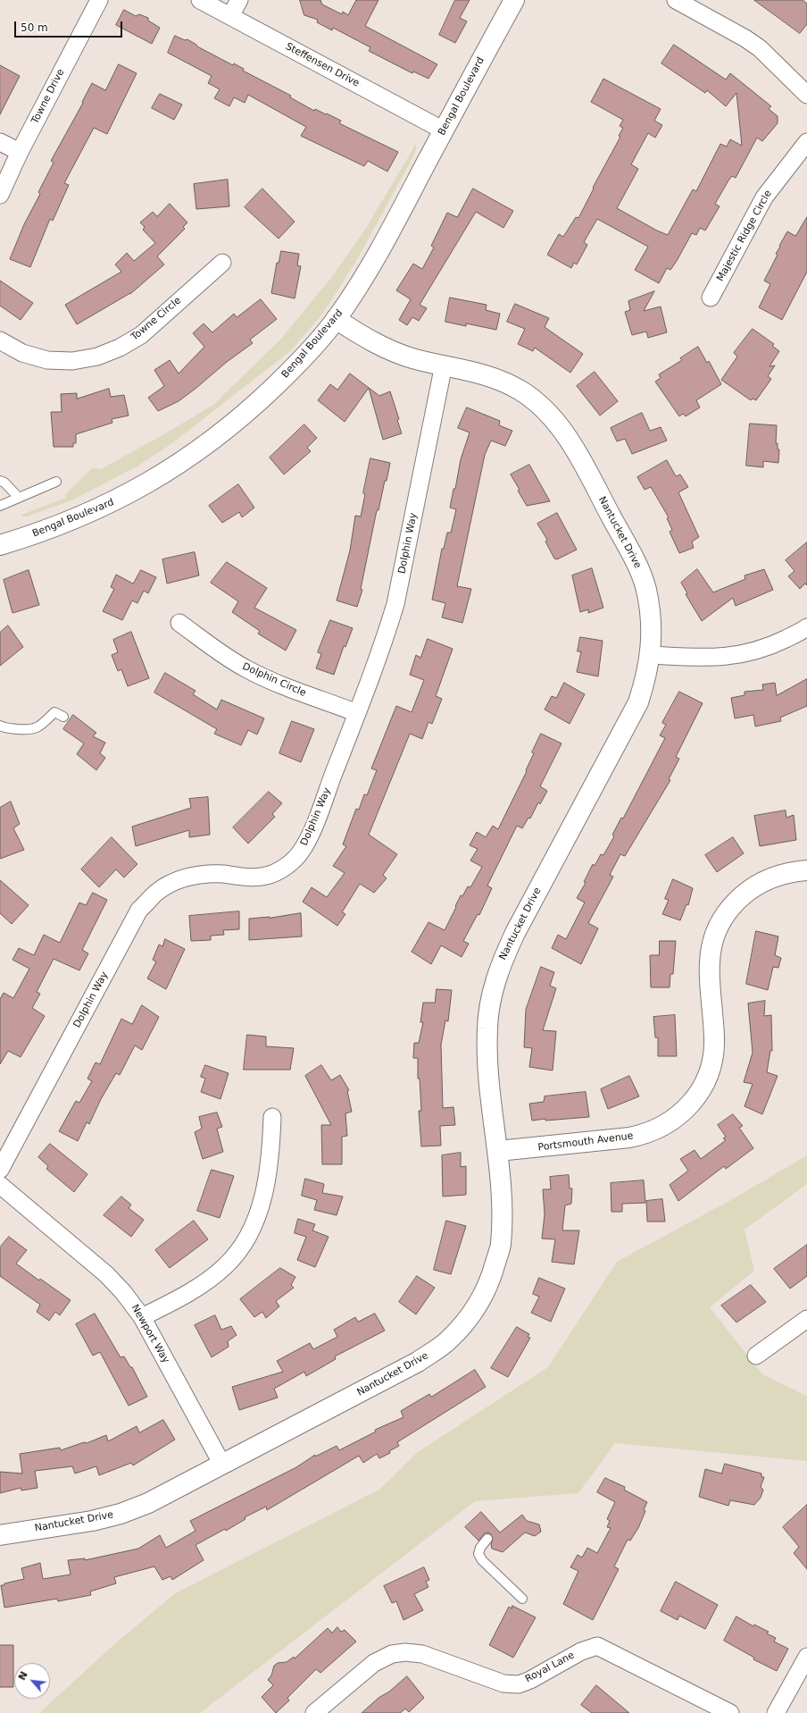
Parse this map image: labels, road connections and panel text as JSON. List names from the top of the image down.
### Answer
{
  "streets": {
    "street": [
      "Steffensen Drive",
      "Towne Drive",
      "Bengal Boulevard",
      "Majestic Ridge Circle",
      "Towne Circle",
      "Nantucket Drive",
      "Dolphin Way",
      "Dolphin Circle",
      "Portsmouth Avenue",
      "Newport Way",
      "Royal Lane"
    ]
  },
  "crossings": [
    ["Steffensen Drive", "Bengal Boulevard"],
    ["Bengal Boulevard", "Nantucket Drive"],
    ["Nantucket Drive", "Dolphin Way"],
    ["Nantucket Drive", "Portsmouth Avenue"],
    ["Nantucket Drive", "Newport Way"],
    ["Dolphin Way", "Dolphin Circle"]
  ],
  "scale_bar": "50 m",
  "north": "top left"
}
